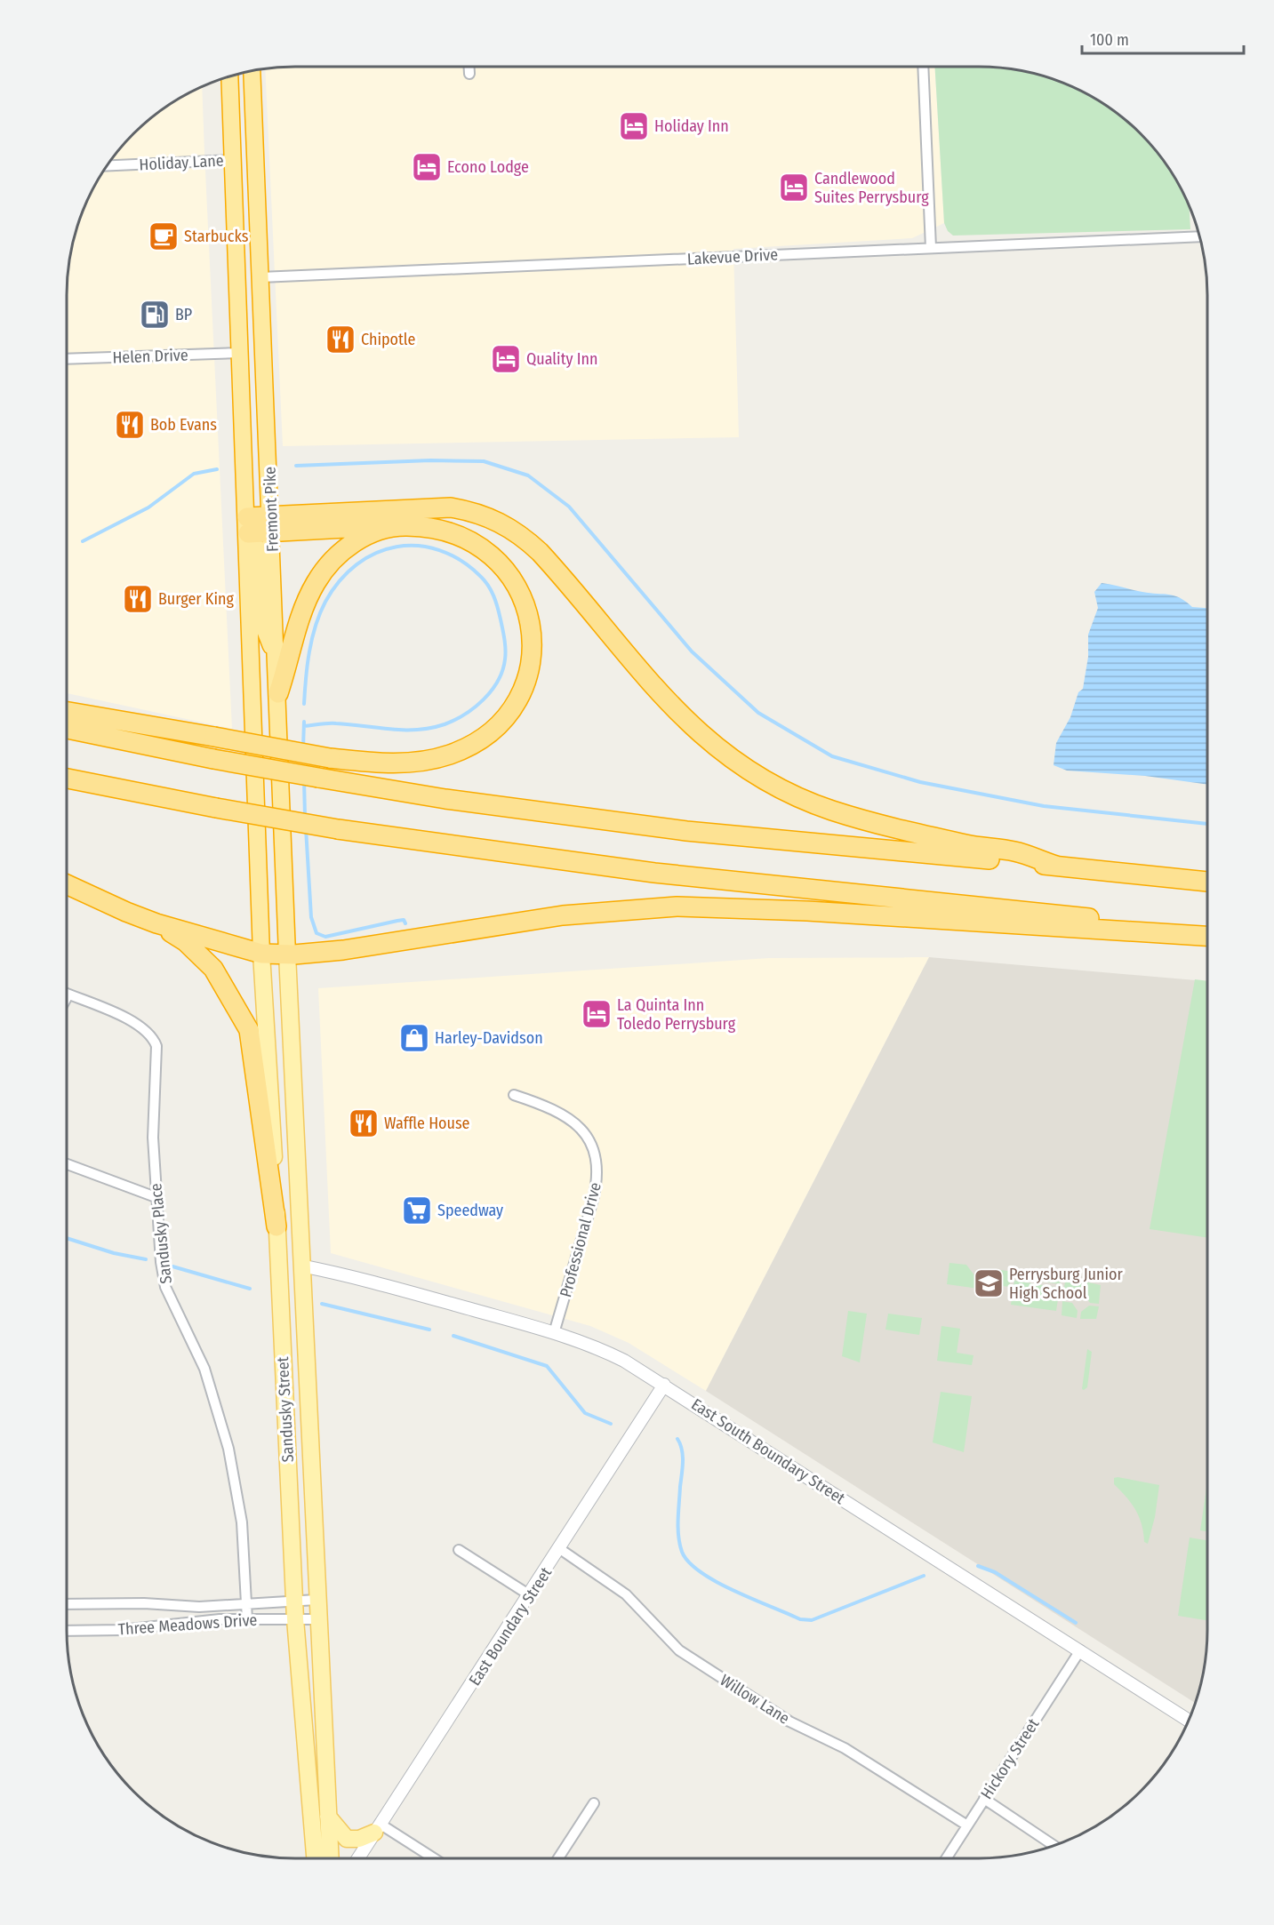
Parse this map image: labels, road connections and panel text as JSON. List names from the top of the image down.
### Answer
{
  "streets": {
    "highway": ["Fremont Pike"],
    "main road": ["Sandusky Street"],
    "street": [
      "Holiday Lane",
      "Lakevue Drive",
      "Helen Drive",
      "Sandusky Place",
      "Professional Drive",
      "East South Boundary Street",
      "Three Meadows Drive",
      "East Boundary Street",
      "Willow Lane",
      "Hickory Street"
    ]
  },
  "crossings": [
    ["Holiday Lane", "Fremont Pike"],
    ["Lakevue Drive", "Fremont Pike"],
    ["Helen Drive", "Fremont Pike"],
    ["Fremont Pike", "Sandusky Street"],
    ["Sandusky Place", "Three Meadows Drive"],
    ["Professional Drive", "East South Boundary Street"],
    ["Sandusky Street", "East South Boundary Street"],
    ["Sandusky Street", "Three Meadows Drive"],
    ["East South Boundary Street", "East Boundary Street"],
    ["East South Boundary Street", "Hickory Street"],
    ["East Boundary Street", "Willow Lane"],
    ["Willow Lane", "Hickory Street"]
  ],
  "places": {
    "hotel": [
      "Holiday Inn",
      "Econo Lodge",
      "Candlewood Suites Perrysburg",
      "Quality Inn",
      "La Quinta Inn Toledo Perrysburg"
    ],
    "cafe": ["Starbucks"],
    "fuel station": ["BP"],
    "restaurant": [
      "Chipotle",
      "Bob Evans",
      "Burger King",
      "Waffle House"
    ],
    "shop": ["Harley-Davidson"],
    "supermarket": ["Speedway"],
    "school or university": ["Perrysburg Junior High School"]
  },
  "scale_bar": "100 m"
}
